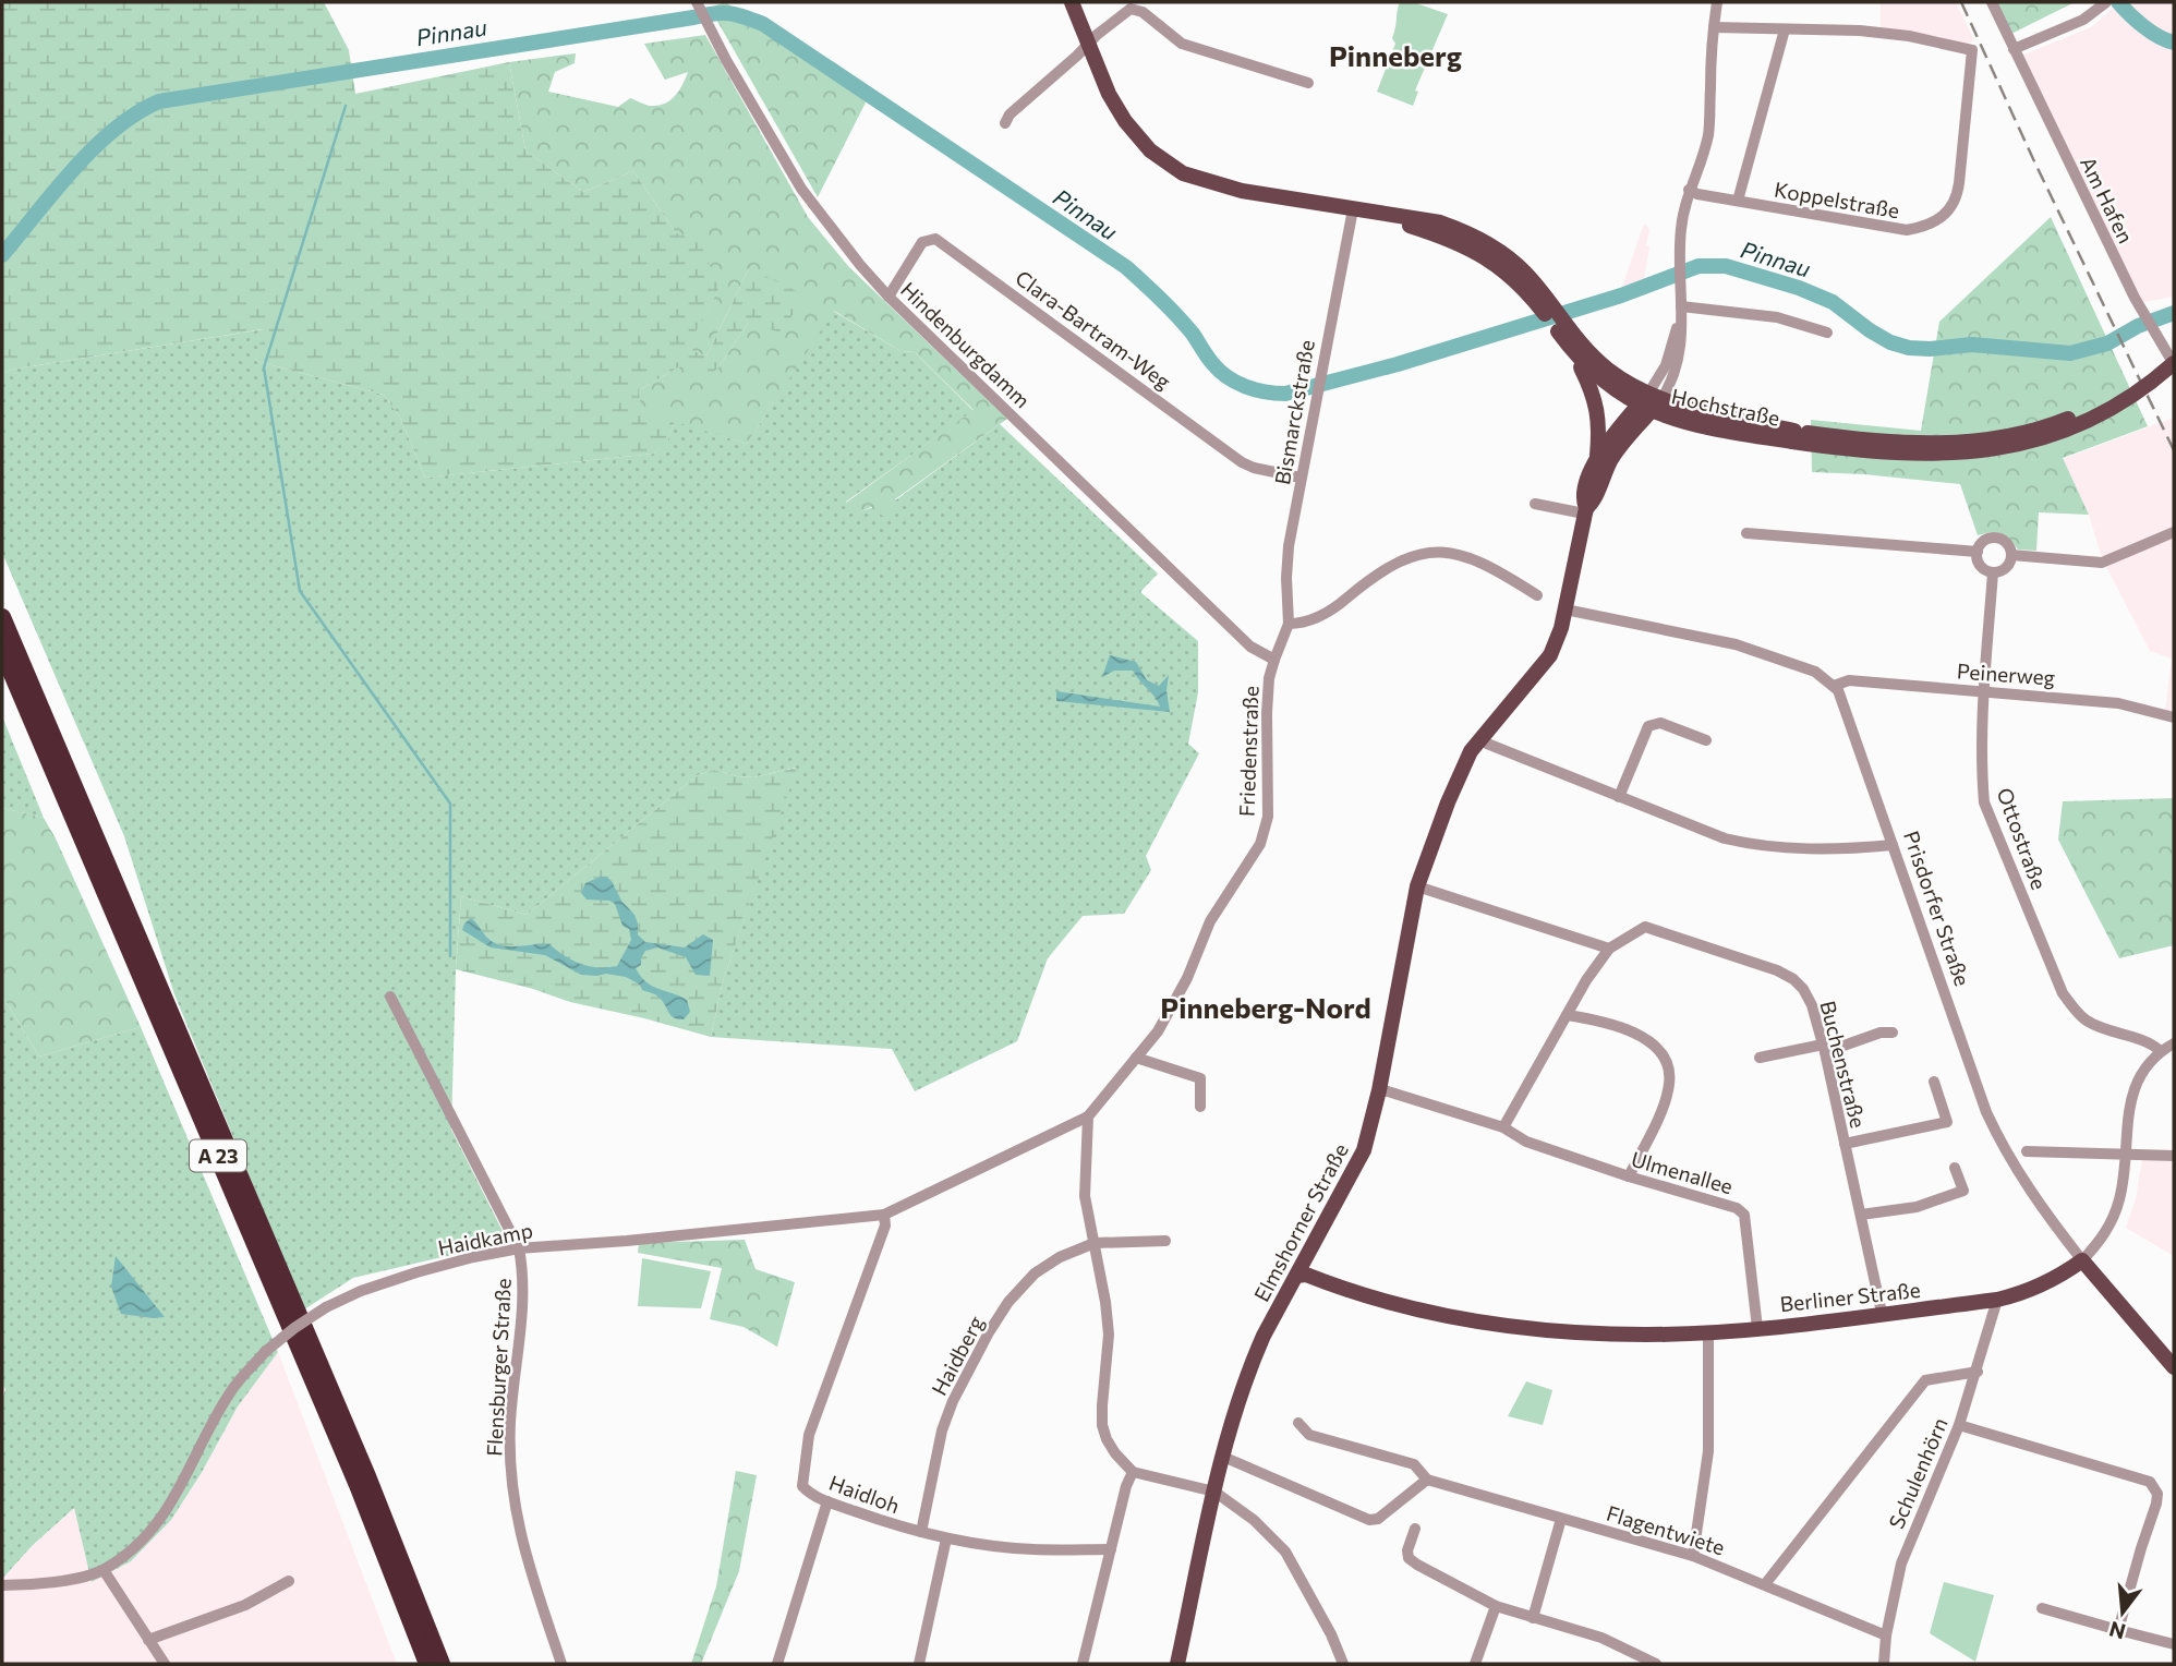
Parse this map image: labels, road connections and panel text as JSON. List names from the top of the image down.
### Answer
{
  "streets": {
    "highway": ["A 23"],
    "main road": ["Prisdorfer Straße", "Elmshorner Straße", "Berliner Straße"],
    "street": [
      "Koppelstraße",
      "Am Hafen",
      "Clara-Bartram-Weg",
      "Hindenburgdamm",
      "Bismarckstraße",
      "Peinerweg",
      "Friedenstraße",
      "Ottostraße",
      "Buchenstraße",
      "Ulmenallee",
      "Haidkamp",
      "Haidberg",
      "Flensburger Straße",
      "Schulenhörn",
      "Haidloh",
      "Flagentwiete"
    ]
  },
  "crossings": [
    ["Koppelstraße", "Elmshorner Straße"],
    ["Clara-Bartram-Weg", "Hindenburgdamm"],
    ["Clara-Bartram-Weg", "Bismarckstraße"],
    ["Hindenburgdamm", "Friedenstraße"],
    ["Bismarckstraße", "Friedenstraße"],
    ["Peinerweg", "Ottostraße"],
    ["Peinerweg", "Prisdorfer Straße"],
    ["Friedenstraße", "Haidkamp"],
    ["Ottostraße", "Berliner Straße"],
    ["Prisdorfer Straße", "Berliner Straße"],
    ["Buchenstraße", "Berliner Straße"],
    ["Ulmenallee", "Elmshorner Straße"],
    ["Ulmenallee", "Berliner Straße"],
    ["Elmshorner Straße", "Berliner Straße"],
    ["Haidkamp", "Flensburger Straße"],
    ["Haidkamp", "Haidloh"],
    ["Berliner Straße", "Schulenhörn"],
    ["Haidberg", "Haidloh"],
    ["Schulenhörn", "Flagentwiete"]
  ],
  "districts": ["Pinneberg", "Pinneberg-Nord"],
  "water": ["Pinnau"],
  "north": "bottom"
}
